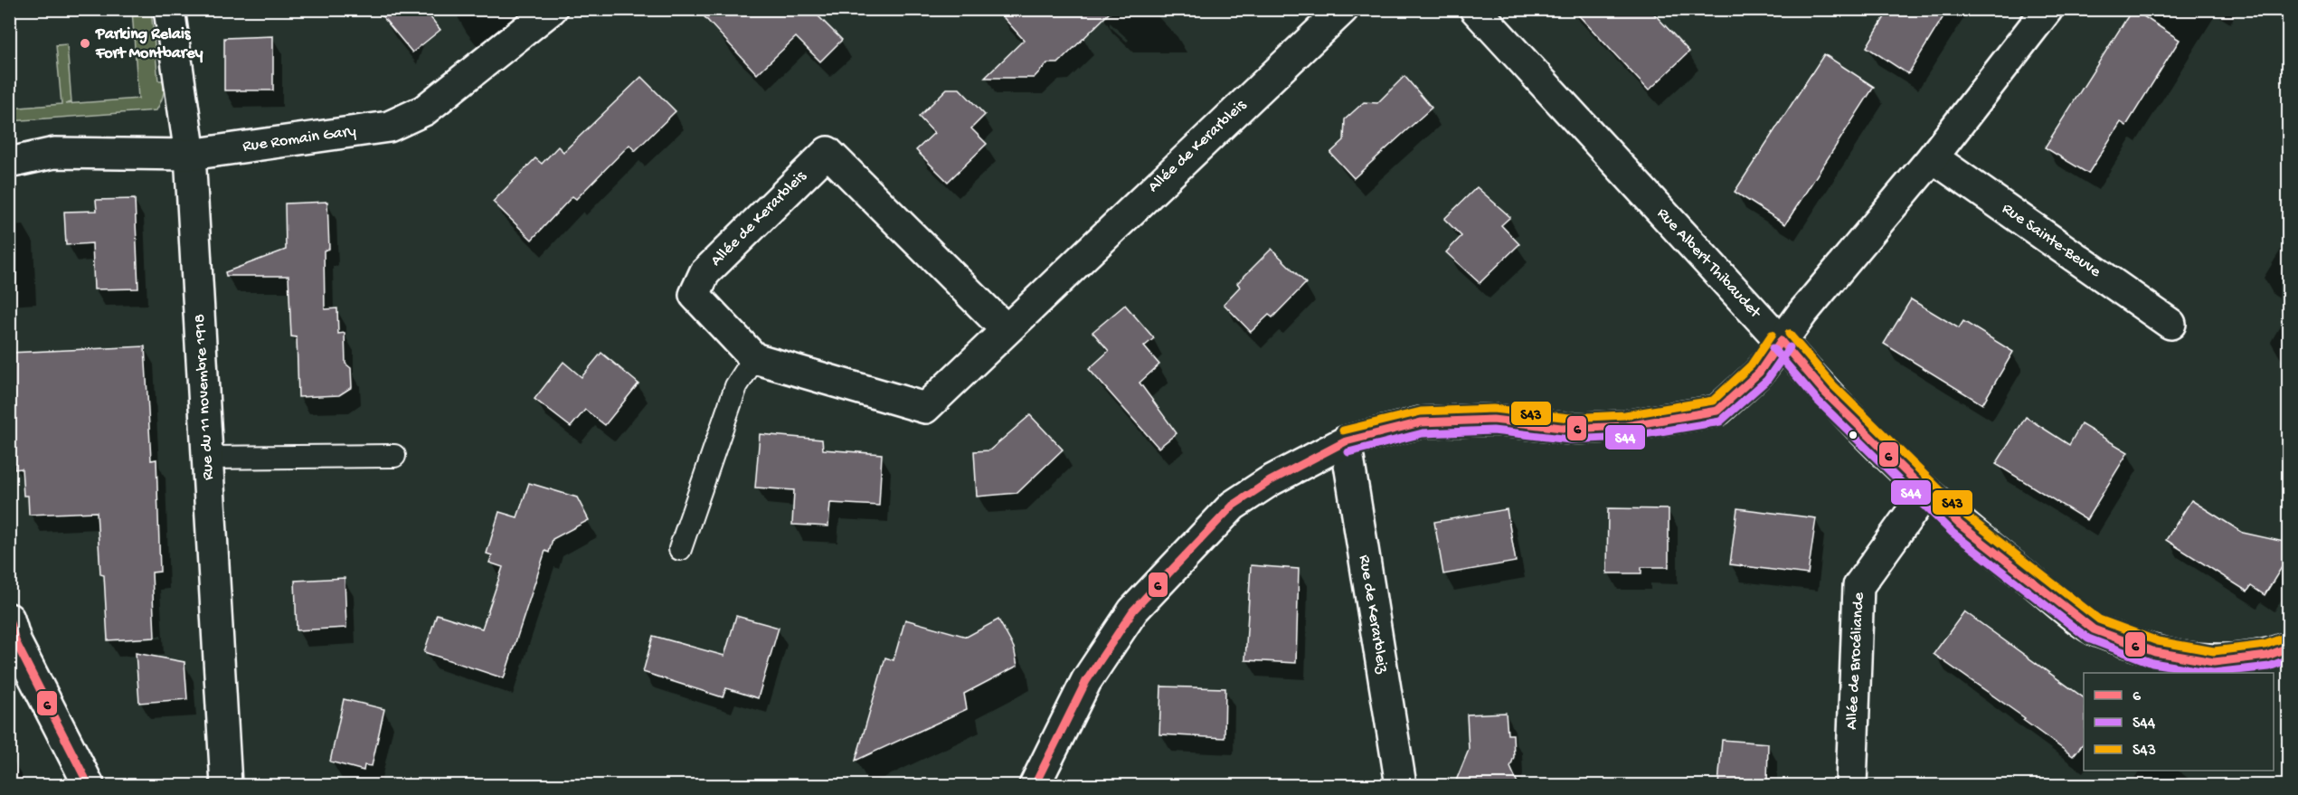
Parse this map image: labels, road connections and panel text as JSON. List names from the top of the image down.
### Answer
{
  "streets": {
    "street": [
      "Rue Romain Gary",
      "Allée de Kerarbleis",
      "Rue Sainte-Beuve",
      "Rue Albert Thibaudet",
      "Rue du 11 novembre 1918",
      "Rue de Kerarbleiz",
      "Allée de Brocéliande"
    ]
  },
  "crossings": [
    ["Rue Romain Gary", "Rue du 11 novembre 1918"],
    ["Rue Albert Thibaudet", "Allée de Brocéliande"]
  ],
  "places": ["Parking Relais Fort Montbarey"],
  "lines": ["transit line S43", "transit line 6", "transit line S44"],
  "legend": ["6", "S44", "S43"]
}
